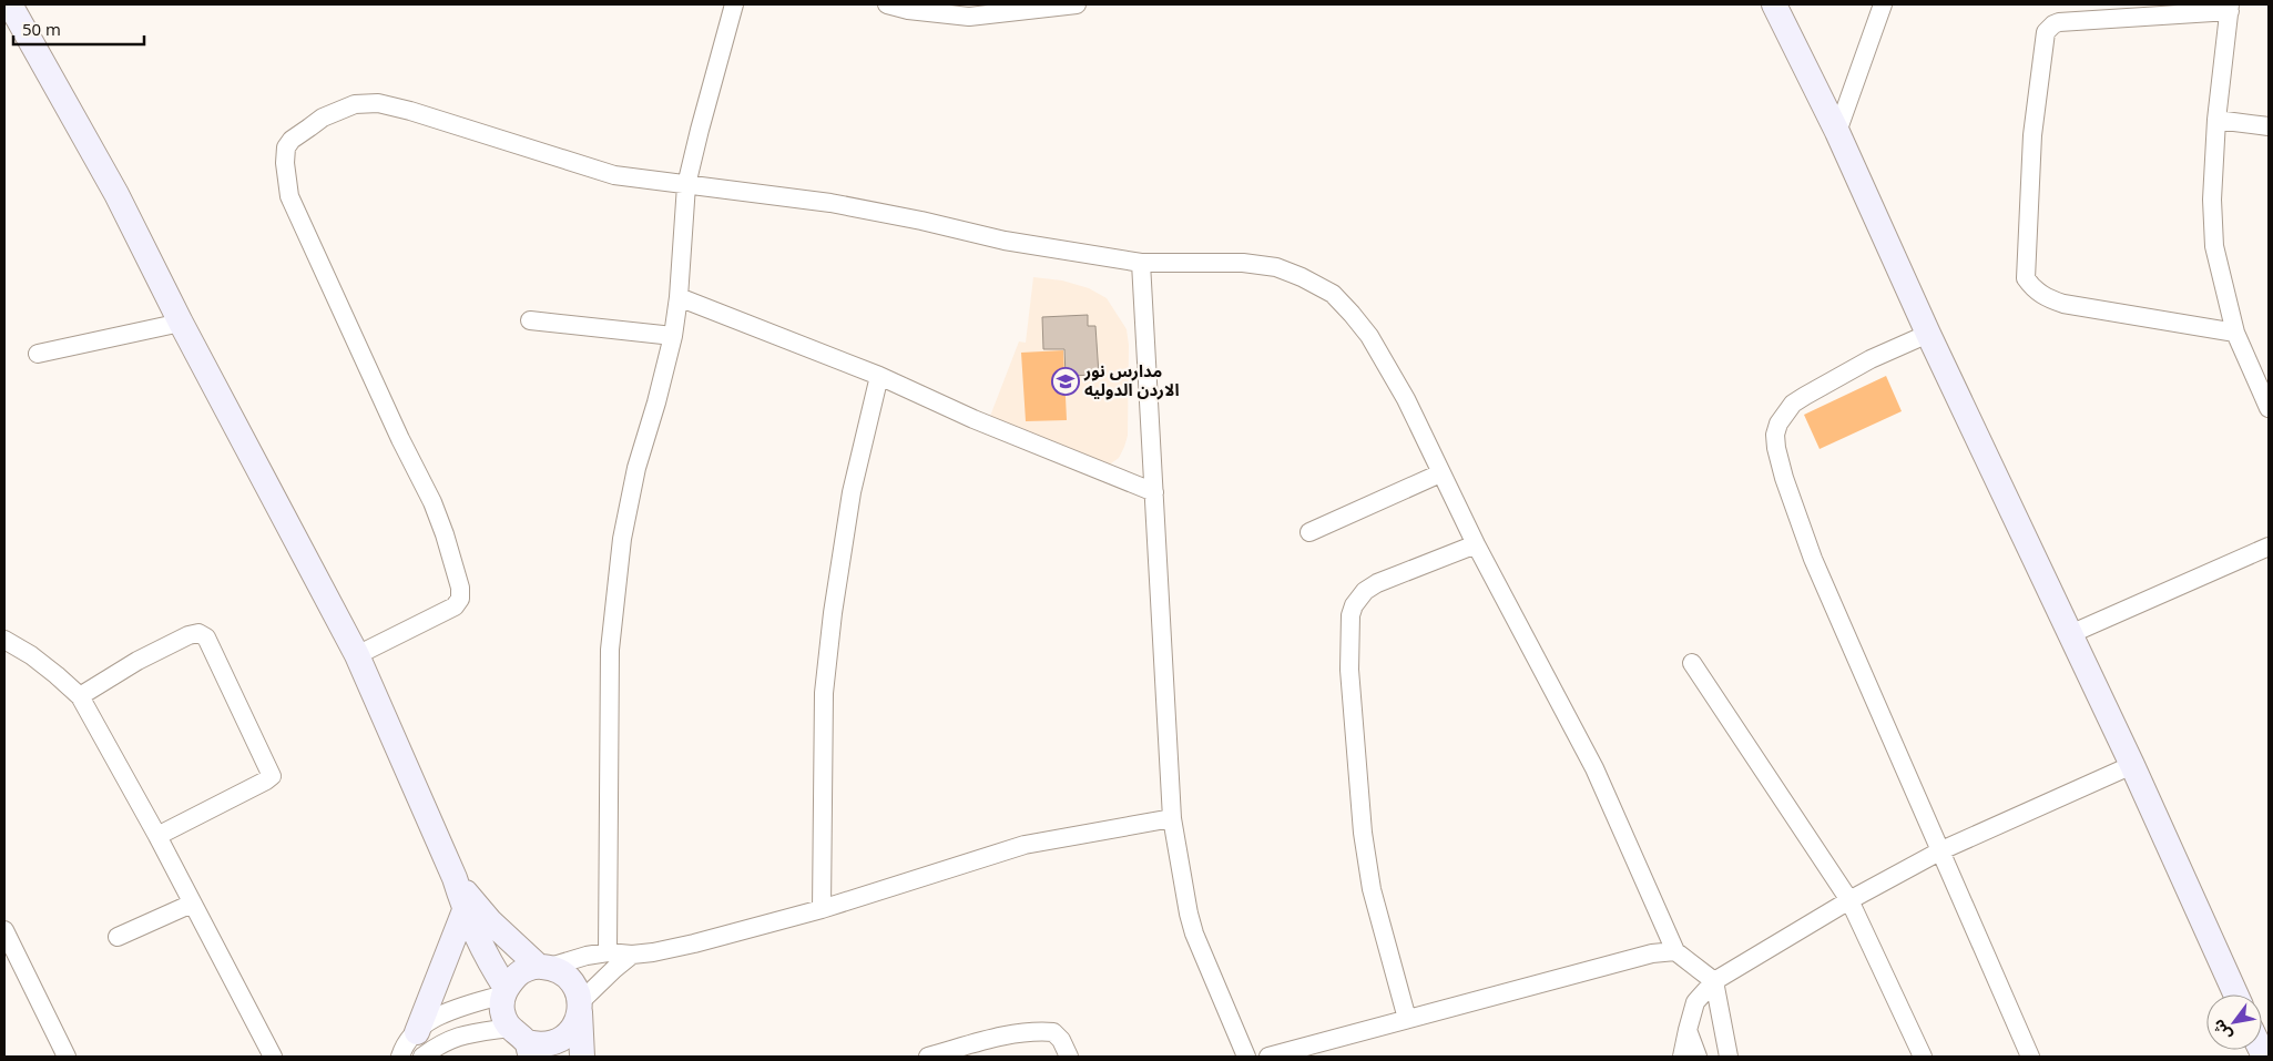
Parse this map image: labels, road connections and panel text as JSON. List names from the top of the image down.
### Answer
{
  "places": {
    "school or university": ["مدارس نور الاردن الدوليه"]
  },
  "scale_bar": "50 m",
  "north": "bottom left"
}
